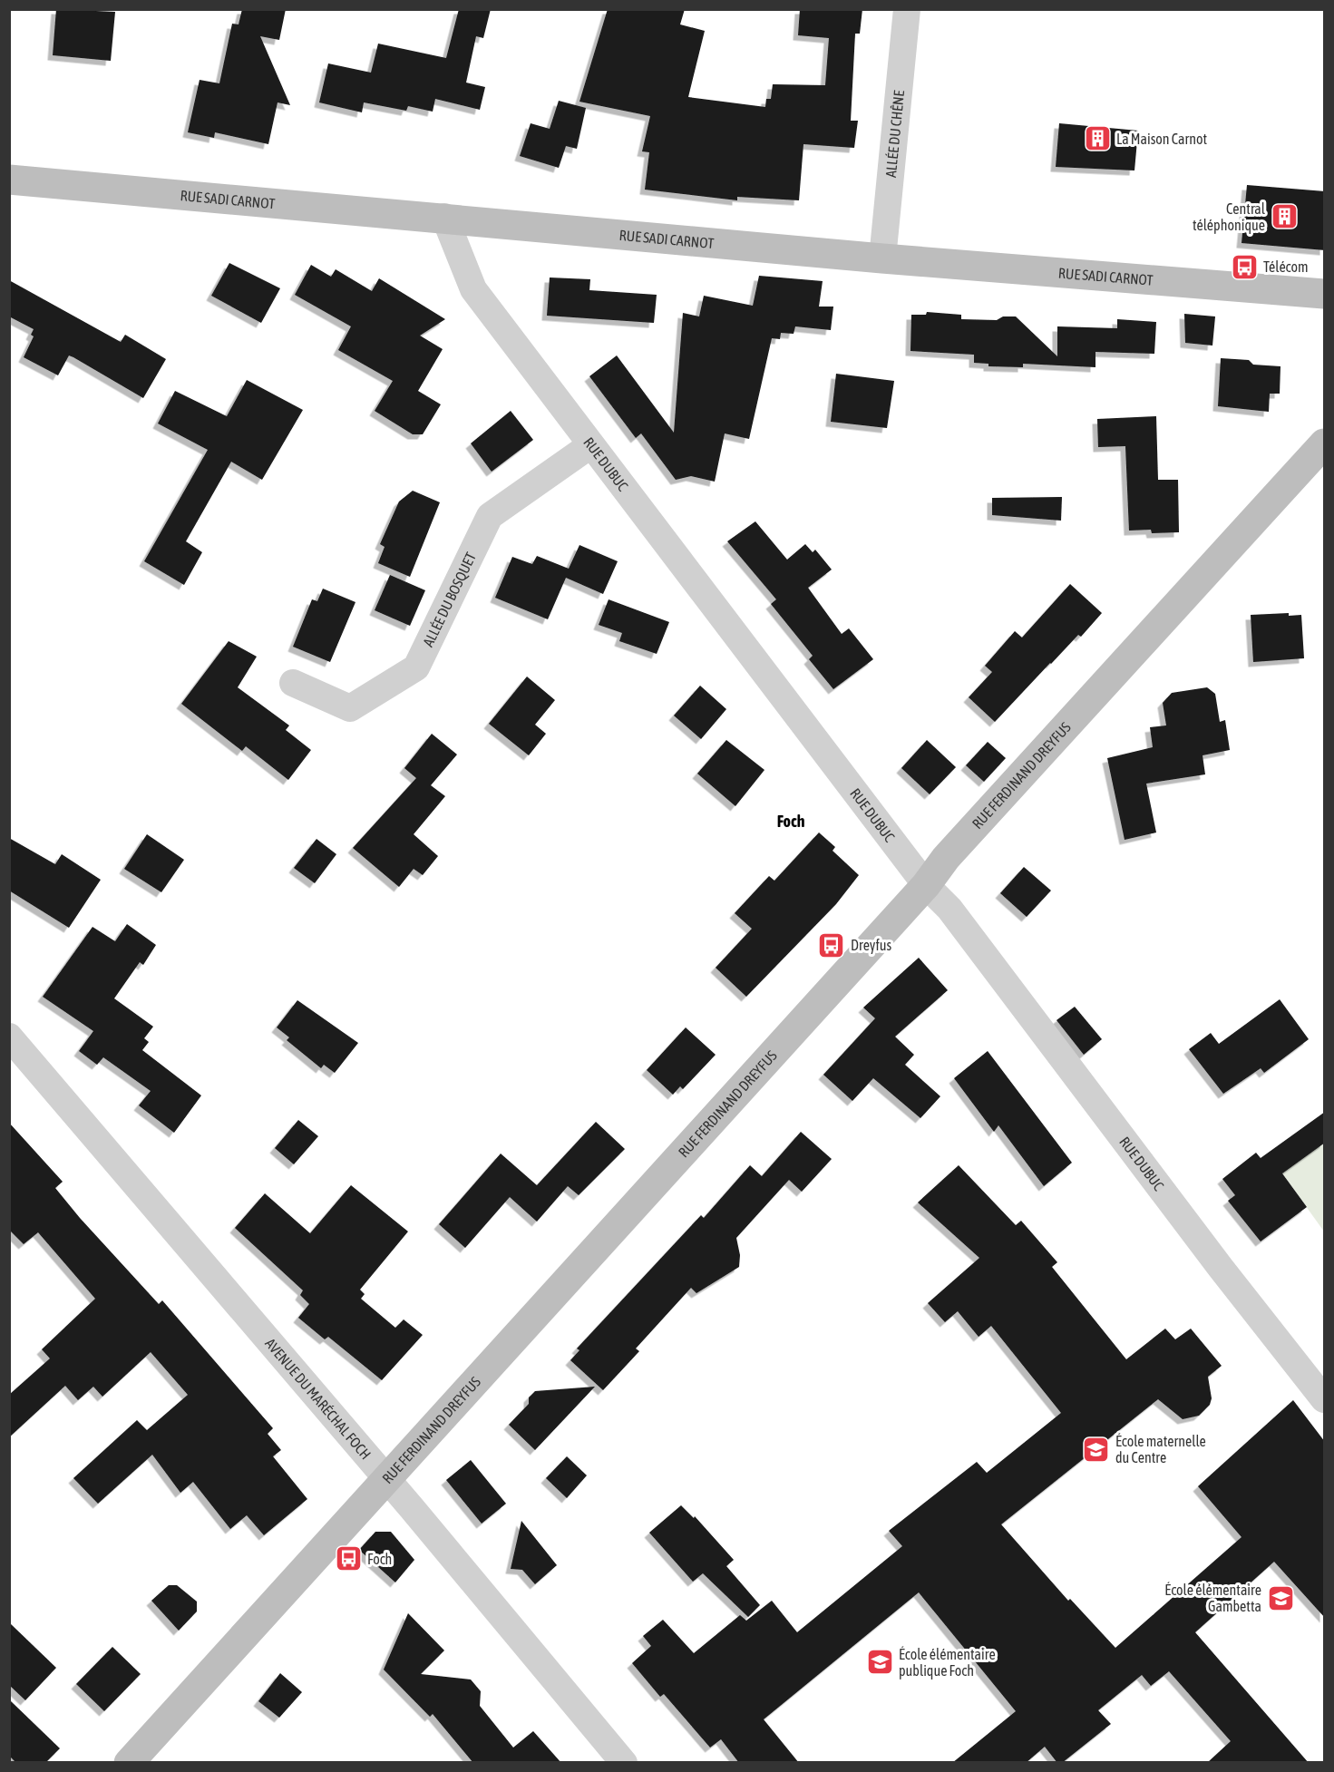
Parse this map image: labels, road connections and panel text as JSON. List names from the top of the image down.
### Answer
{
  "streets": {
    "street": [
      "ALLÉE DU CHÊNE",
      "RUE SADI CARNOT",
      "RUE DUBUC",
      "ALLÉE DU BOSQUET",
      "RUE FERDINAND DREYFUS",
      "AVENUE DU MARÉCHAL FOCH"
    ]
  },
  "crossings": [
    ["ALLÉE DU CHÊNE", "RUE SADI CARNOT"],
    ["RUE SADI CARNOT", "RUE DUBUC"],
    ["RUE DUBUC", "ALLÉE DU BOSQUET"],
    ["RUE DUBUC", "RUE FERDINAND DREYFUS"],
    ["RUE FERDINAND DREYFUS", "AVENUE DU MARÉCHAL FOCH"]
  ],
  "districts": ["Foch"],
  "places": {
    "building": ["La Maison Carnot", "Central téléphonique"],
    "bus stop": ["Télécom", "Dreyfus", "Foch"],
    "school or university": ["École maternelle du Centre", "École élémentaire Gambetta", "École élémentaire publique Foch"]
  }
}
